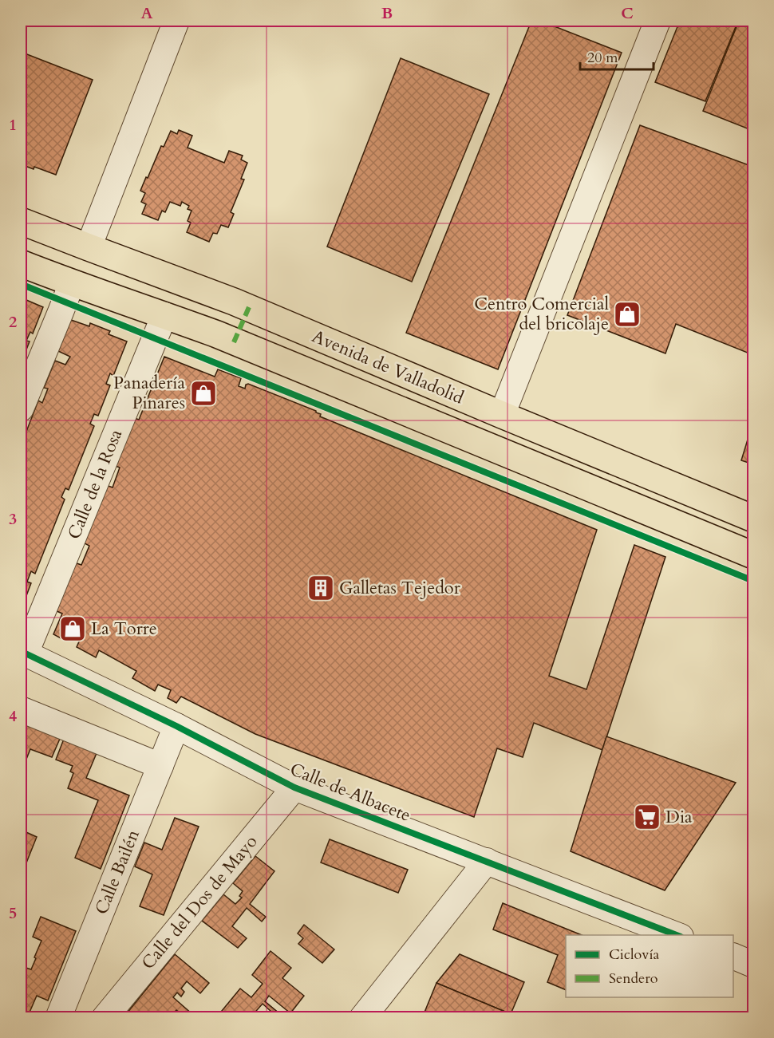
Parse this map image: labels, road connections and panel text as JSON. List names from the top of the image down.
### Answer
{
  "streets": {
    "main road": ["Avenida de Valladolid"],
    "street": [
      "Calle de la Rosa",
      "Calle de Albacete",
      "Calle Bailén",
      "Calle del Dos de Mayo"
    ]
  },
  "crossings": [
    ["Avenida de Valladolid", "Calle de la Rosa"],
    ["Calle de la Rosa", "Calle de Albacete"],
    ["Calle de Albacete", "Calle Bailén"],
    ["Calle de Albacete", "Calle del Dos de Mayo"]
  ],
  "places": {
    "shop": ["Centro Comercial del bricolaje", "Panadería Pinares", "La Torre"],
    "building": ["Galletas Tejedor"],
    "supermarket": ["Dia"]
  },
  "legend": ["Ciclovía", "Sendero"],
  "scale_bar": "20 m",
  "grid": {
    "columns": ["A", "B", "C"],
    "rows": [
      "1",
      "2",
      "3",
      "4",
      "5"
    ]
  }
}
